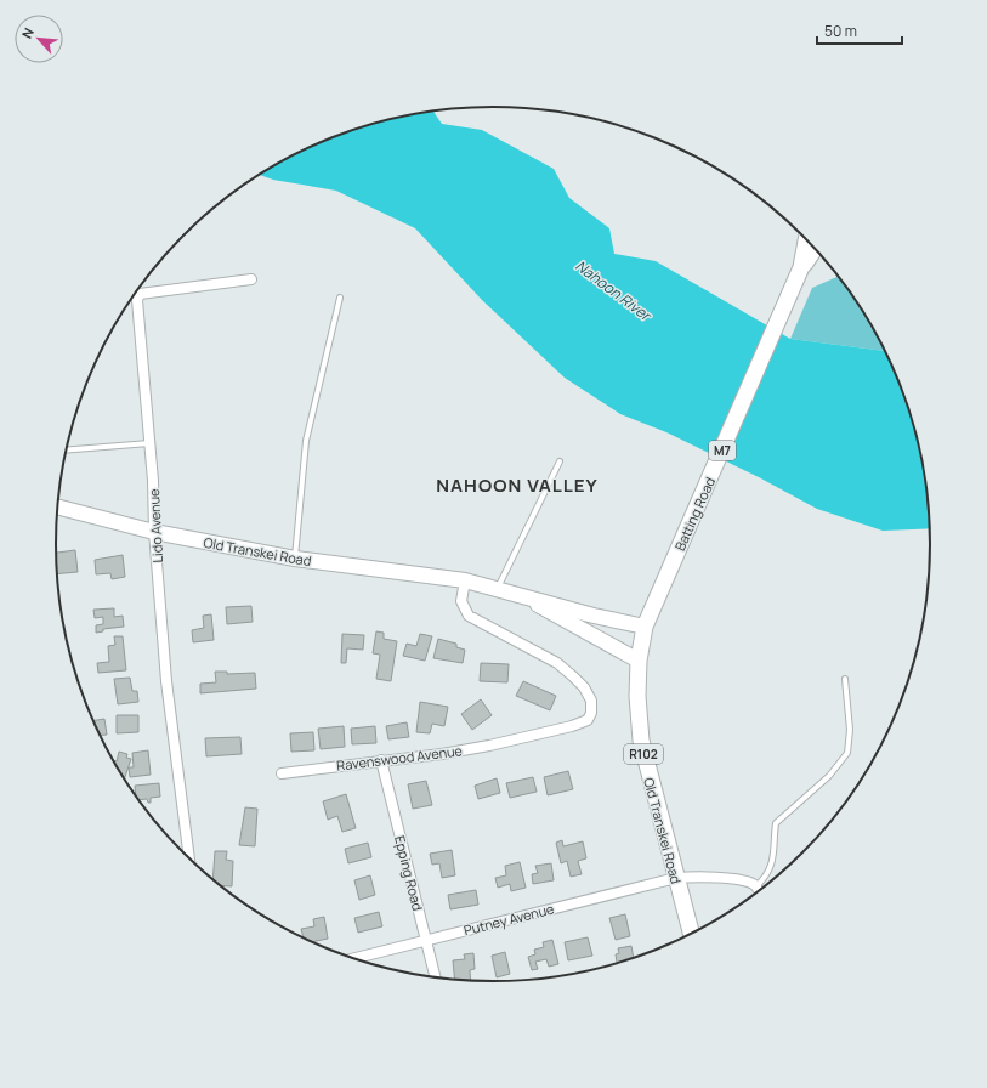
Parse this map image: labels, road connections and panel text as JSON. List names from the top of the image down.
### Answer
{
  "streets": {
    "main road": [
      "M7",
      "Batting Road",
      "Old Transkei Road",
      "R102"
    ],
    "street": [
      "Lido Avenue",
      "Ravenswood Avenue",
      "Epping Road",
      "Putney Avenue"
    ]
  },
  "crossings": [
    ["Batting Road", "Old Transkei Road"],
    ["Lido Avenue", "Old Transkei Road"],
    ["Old Transkei Road", "Ravenswood Avenue"],
    ["Old Transkei Road", "Putney Avenue"],
    ["Ravenswood Avenue", "Epping Road"],
    ["Epping Road", "Putney Avenue"]
  ],
  "districts": ["NAHOON VALLEY"],
  "water": ["Nahoon River"],
  "scale_bar": "50 m",
  "north": "top left"
}
